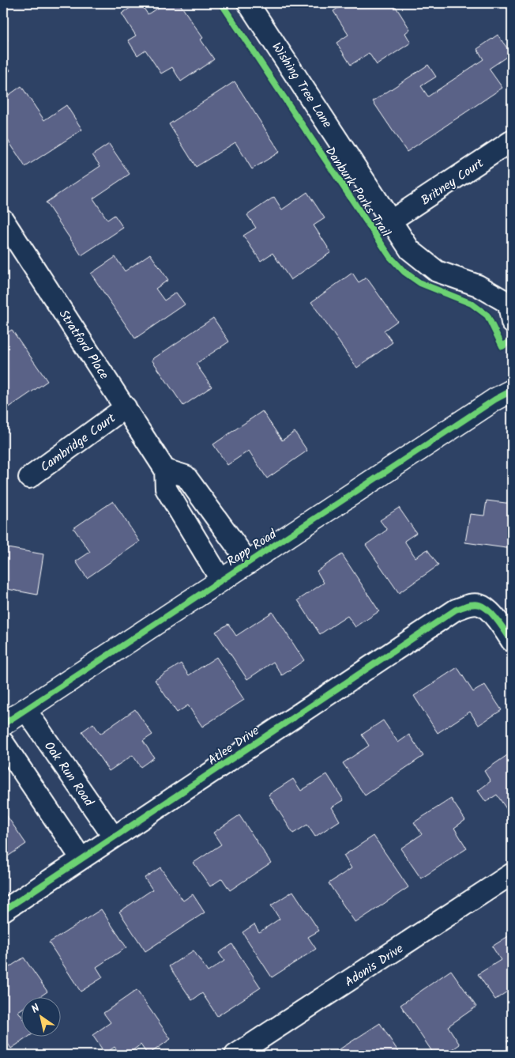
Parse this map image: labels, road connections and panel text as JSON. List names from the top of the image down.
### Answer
{
  "streets": {
    "street": [
      "Wishing Tree Lane",
      "Britney Court",
      "Stratford Place",
      "Cambridge Court",
      "Rapp Road",
      "Atlee Drive",
      "Oak Run Road",
      "Adonis Drive"
    ],
    "cycle path": ["Danburk Parks Trail"]
  },
  "crossings": [
    ["Wishing Tree Lane", "Britney Court"],
    ["Stratford Place", "Cambridge Court"],
    ["Stratford Place", "Rapp Road"],
    ["Rapp Road", "Oak Run Road"],
    ["Atlee Drive", "Oak Run Road"]
  ],
  "north": "top left"
}
